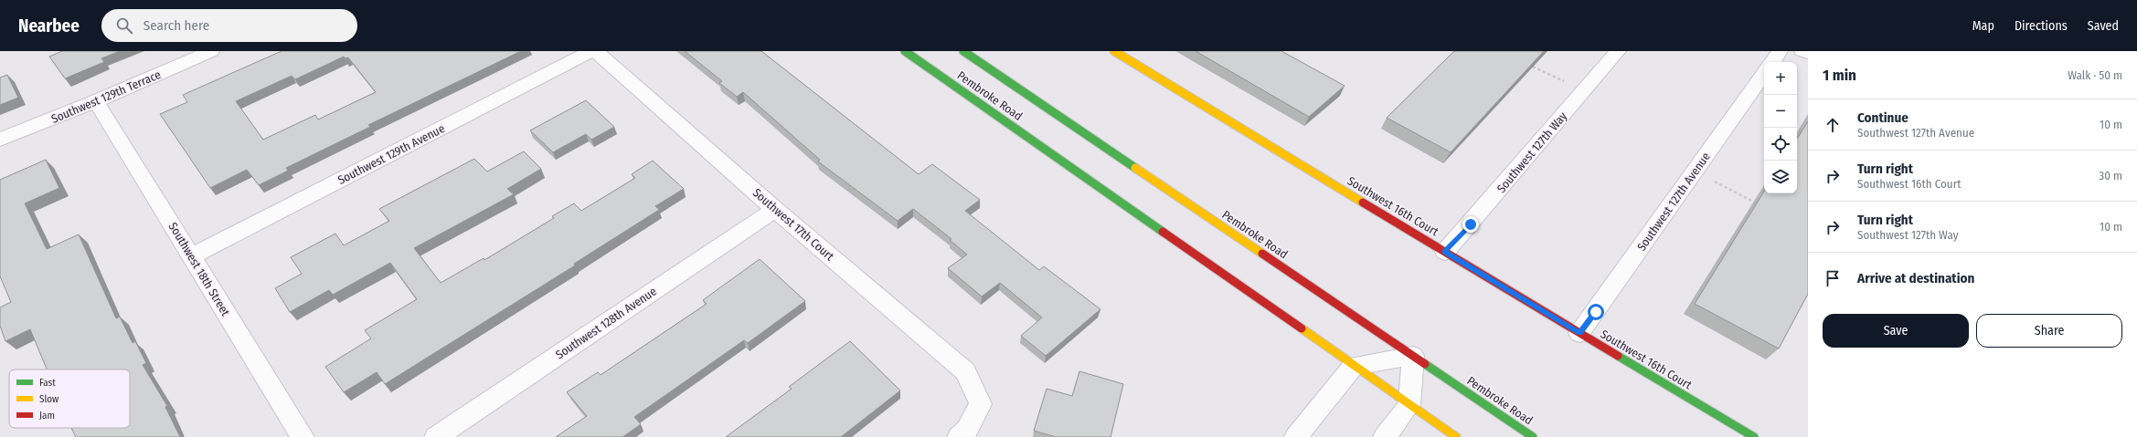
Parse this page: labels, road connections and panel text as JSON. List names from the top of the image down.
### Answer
{
  "streets": {
    "main road": ["Pembroke Road", "Southwest 16th Court"],
    "street": [
      "Southwest 129th Terrace",
      "Southwest 127th Way",
      "Southwest 129th Avenue",
      "Southwest 127th Avenue",
      "Southwest 17th Court",
      "Southwest 18th Street",
      "Southwest 128th Avenue"
    ]
  },
  "crossings": [
    ["Southwest 129th Terrace", "Southwest 18th Street"],
    ["Southwest 127th Way", "Southwest 16th Court"],
    ["Southwest 129th Avenue", "Southwest 18th Street"],
    ["Southwest 127th Avenue", "Southwest 16th Court"],
    ["Southwest 17th Court", "Southwest 128th Avenue"]
  ],
  "legend": ["Fast", "Slow", "Jam"],
  "page": {
    "header": "Nearbee",
    "search": "Search here",
    "nav": ["Map", "Directions", "Saved"],
    "heading": ["1 min", "Walk · 50 m"],
    "map_buttons": ["+", "−"],
    "list": [
      ["Continue", "Southwest 127th Avenue", "10 m"],
      ["Turn right", "Southwest 16th Court", "30 m"],
      ["Turn right", "Southwest 127th Way", "10 m"],
      "Arrive at destination"
    ],
    "buttons": ["Save", "Share"]
  }
}
